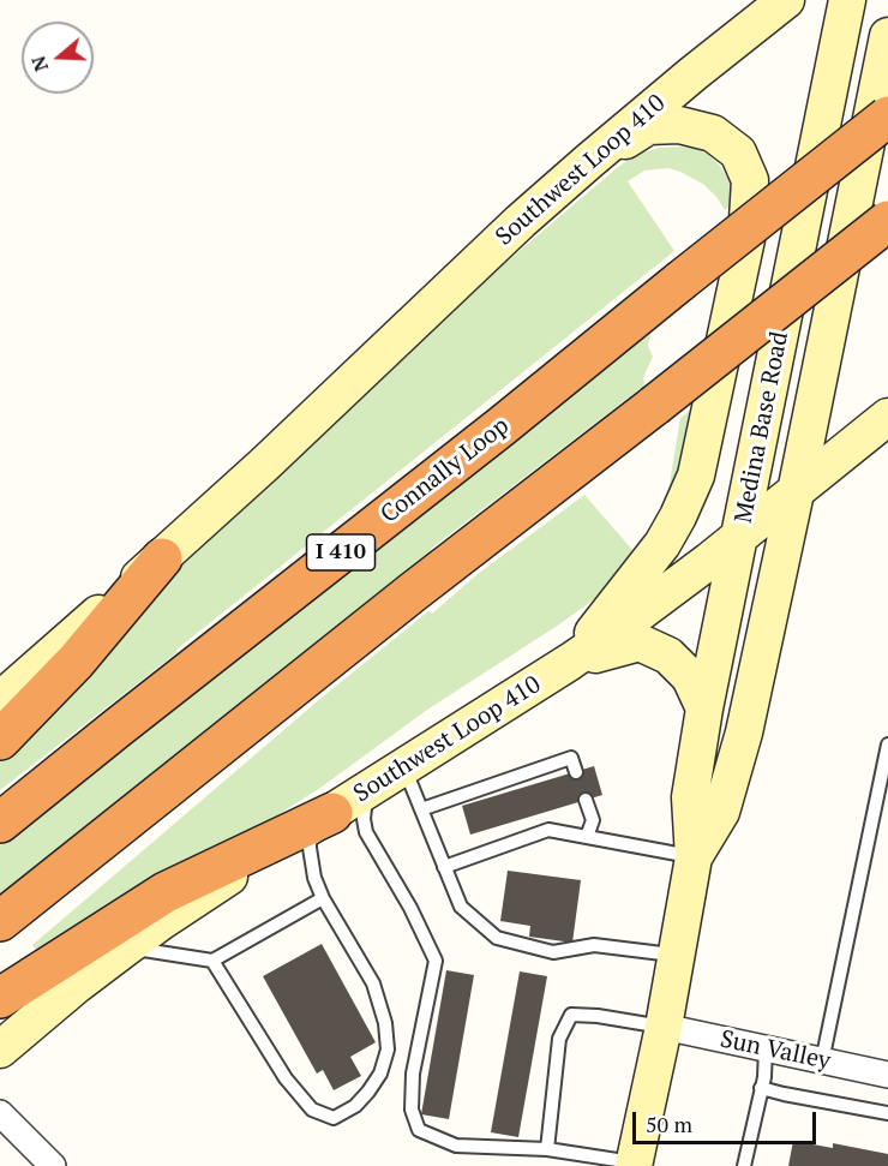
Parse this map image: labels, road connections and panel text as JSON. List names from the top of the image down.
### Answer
{
  "streets": {
    "highway": ["Connally Loop", "I 410"],
    "main road": ["Southwest Loop 410", "Medina Base Road"],
    "street": ["Sun Valley"]
  },
  "crossings": [
    ["Southwest Loop 410", "Medina Base Road"],
    ["Medina Base Road", "Sun Valley"]
  ],
  "scale_bar": "50 m",
  "north": "left"
}
